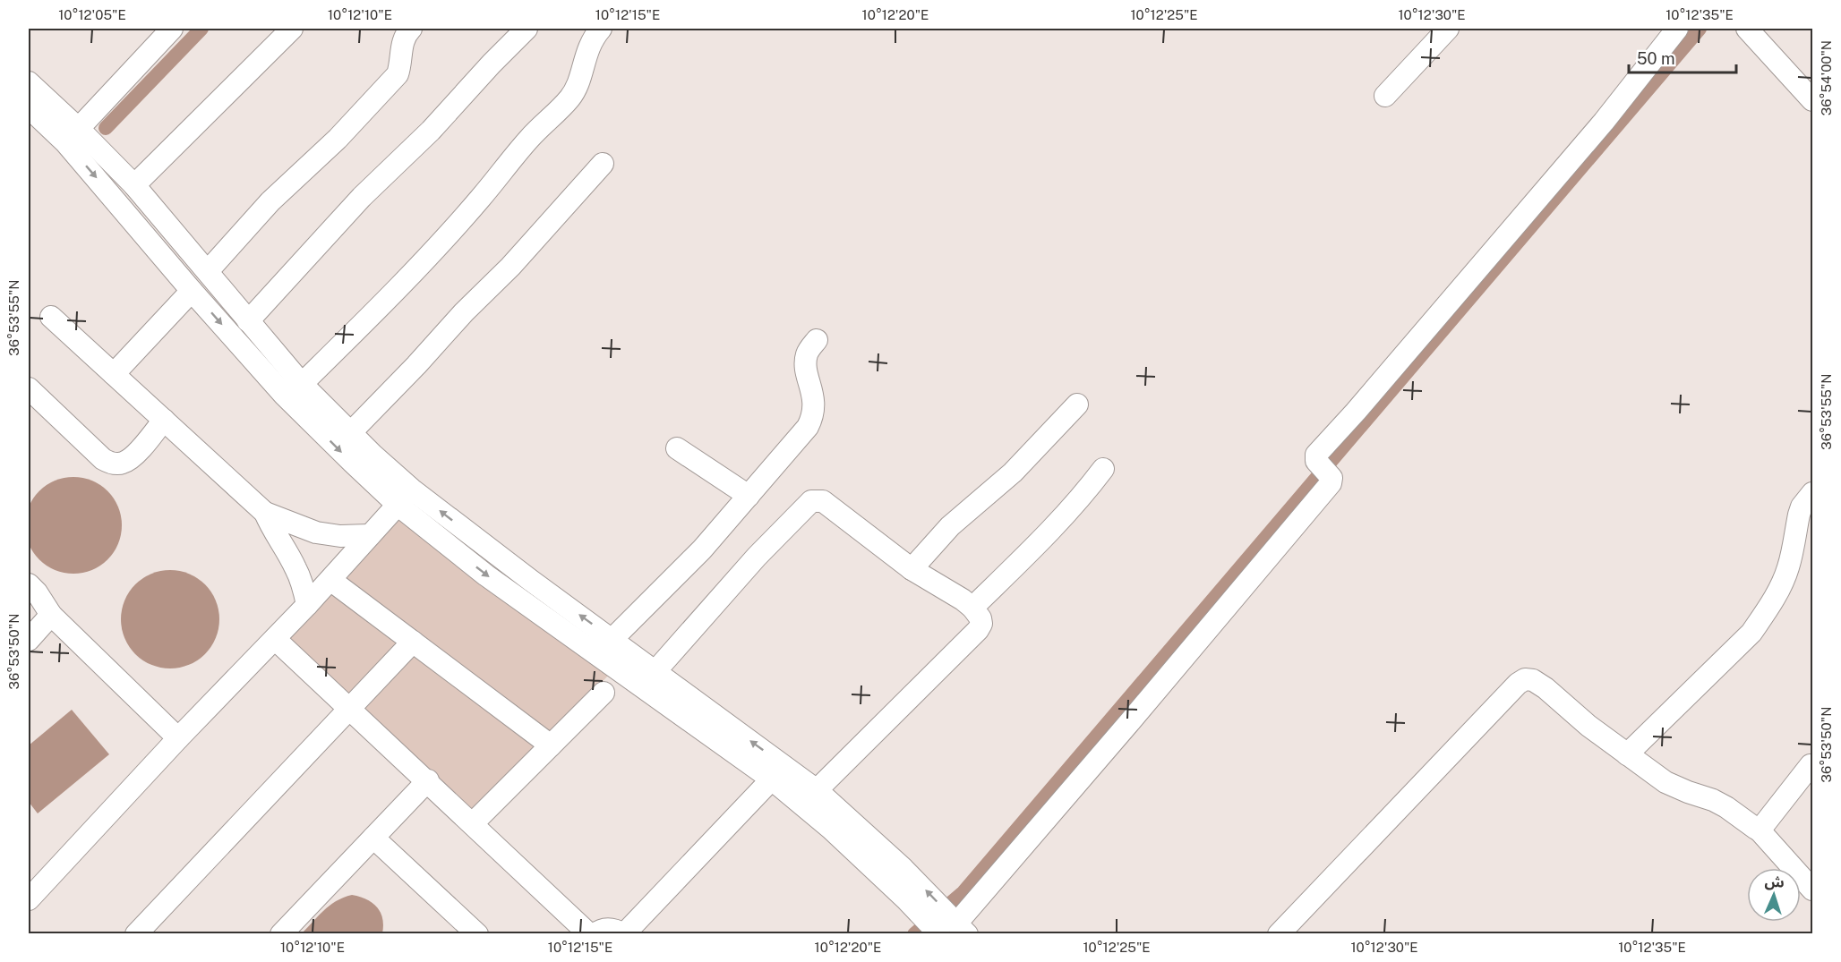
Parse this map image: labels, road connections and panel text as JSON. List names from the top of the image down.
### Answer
{
  "scale_bar": "50 m",
  "north": "top",
  "coordinates": [
    "10°12'05\"E",
    "10°12'10\"E",
    "10°12'15\"E",
    "10°12'20\"E",
    "10°12'25\"E",
    "10°12'30\"E",
    "10°12'35\"E",
    "36°54'00\"N",
    "36°53'55\"N",
    "36°53'50\"N"
  ]
}
